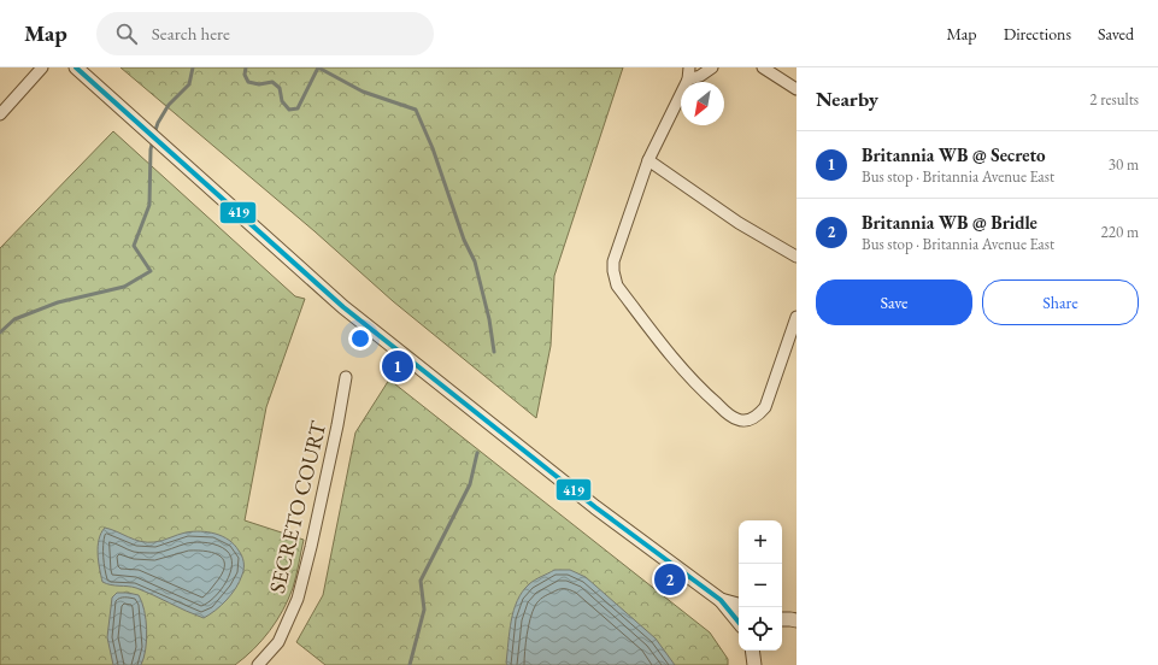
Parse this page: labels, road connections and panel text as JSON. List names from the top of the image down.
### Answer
{
  "streets": {
    "street": ["SECRETO COURT"]
  },
  "lines": ["transit line 419"],
  "north": "bottom left",
  "page": {
    "header": "Map",
    "search": "Search here",
    "nav": ["Map", "Directions", "Saved"],
    "heading": ["Nearby", "2 results"],
    "list": [
      {
        "mark": "1",
        "name": "Britannia WB @ Secreto",
        "note": "Bus stop · Britannia Avenue East",
        "value": "30 m"
      },
      {
        "mark": "2",
        "name": "Britannia WB @ Bridle",
        "note": "Bus stop · Britannia Avenue East",
        "value": "220 m"
      }
    ],
    "buttons": ["Save", "Share"],
    "pins": ["1", "2"],
    "map_buttons": ["+", "−"]
  }
}
